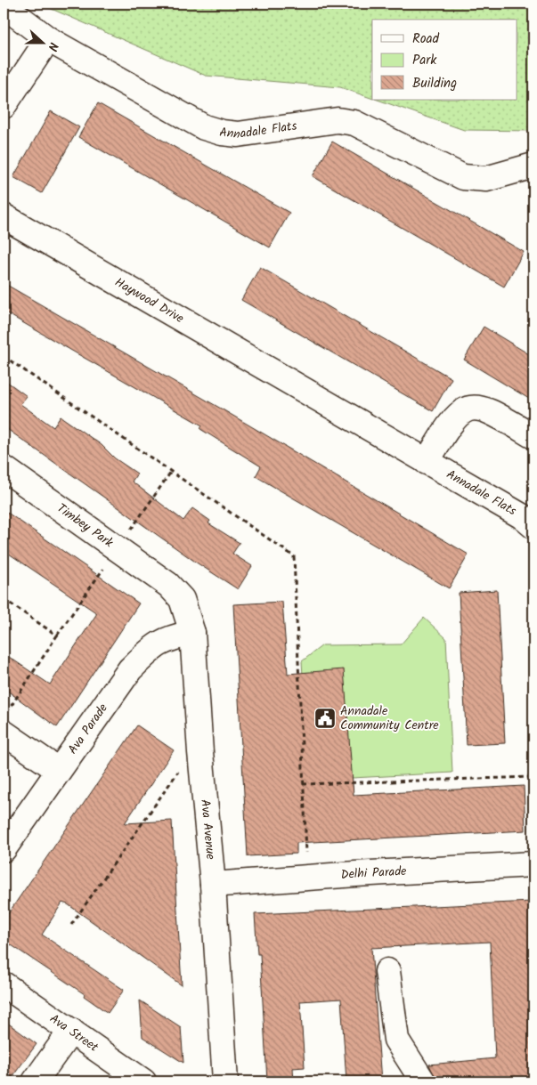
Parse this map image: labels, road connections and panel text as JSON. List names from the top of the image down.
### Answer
{
  "streets": {
    "street": [
      "Annadale Flats",
      "Haywood Drive",
      "Timbey Park",
      "Ava Parade",
      "Ava Avenue",
      "Delhi Parade",
      "Ava Street"
    ]
  },
  "crossings": [
    ["Annadale Flats", "Haywood Drive"],
    ["Timbey Park", "Ava Avenue"],
    ["Ava Parade", "Ava Avenue"],
    ["Ava Avenue", "Delhi Parade"]
  ],
  "places": {
    "public building": ["Annadale Community Centre"]
  },
  "legend": ["Road", "Park", "Building"],
  "north": "right"
}
